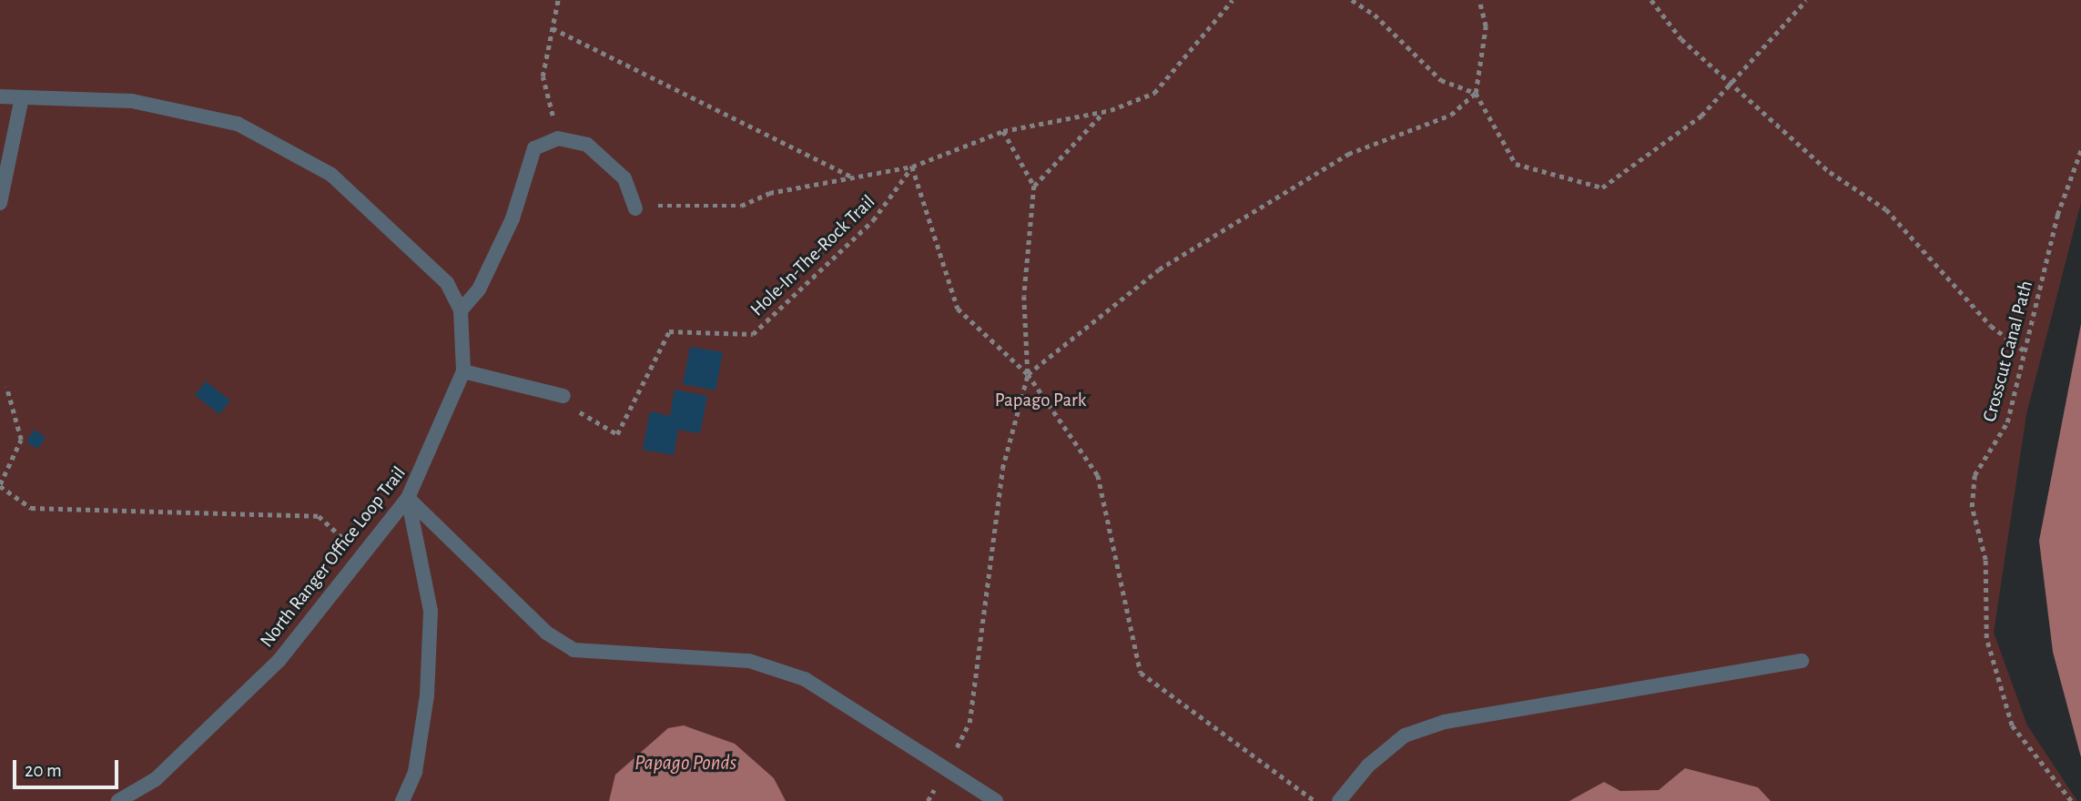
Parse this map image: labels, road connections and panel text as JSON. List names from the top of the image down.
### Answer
{
  "streets": {
    "lane": ["North Ranger Office Loop Trail"],
    "path": ["Hole-In-The-Rock Trail", "Crosscut Canal Path"]
  },
  "water": ["Papago Ponds"],
  "parks": ["Papago Park"],
  "scale_bar": "20 m"
}
